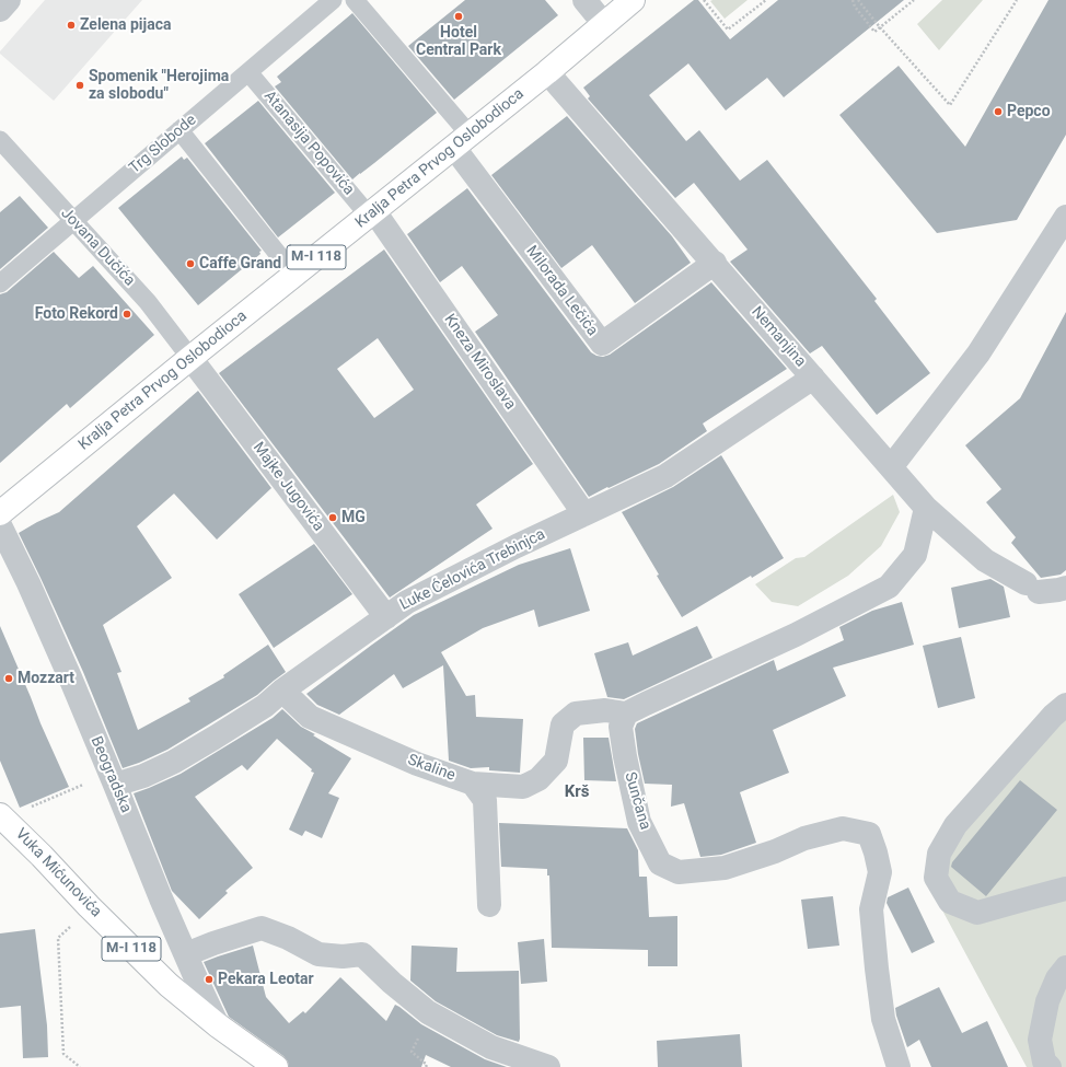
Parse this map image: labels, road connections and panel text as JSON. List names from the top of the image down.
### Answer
{
  "streets": {
    "main road": ["Kralja Petra Prvog Oslobodioca", "M-I 118", "Vuka Mićunovića"],
    "street": [
      "Atanasija Popovića",
      "Trg Slobode",
      "Jovana Dučića",
      "Milorada Lečića",
      "Nemanjina",
      "Kneza Miroslava",
      "Majke Jugovića",
      "Luke Ćelovića Trebinjca",
      "Skaline",
      "Beogradska",
      "Sunčana"
    ]
  },
  "crossings": [
    ["Atanasija Popovića", "Trg Slobode"],
    ["Atanasija Popovića", "Kralja Petra Prvog Oslobodioca"],
    ["Atanasija Popovića", "Kneza Miroslava"],
    ["Trg Slobode", "Jovana Dučića"],
    ["Kralja Petra Prvog Oslobodioca", "Jovana Dučića"],
    ["Kralja Petra Prvog Oslobodioca", "Milorada Lečića"],
    ["Kralja Petra Prvog Oslobodioca", "Nemanjina"],
    ["Kralja Petra Prvog Oslobodioca", "Kneza Miroslava"],
    ["Kralja Petra Prvog Oslobodioca", "Majke Jugovića"],
    ["Jovana Dučića", "Majke Jugovića"],
    ["Milorada Lečića", "Nemanjina"],
    ["Nemanjina", "Luke Ćelovića Trebinjca"],
    ["Kneza Miroslava", "Luke Ćelovića Trebinjca"],
    ["Majke Jugovića", "Luke Ćelovića Trebinjca"],
    ["Luke Ćelovića Trebinjca", "Skaline"],
    ["Luke Ćelovića Trebinjca", "Beogradska"],
    ["Beogradska", "Vuka Mićunovića"]
  ],
  "districts": ["Krš"],
  "places": [
    "Hotel Central Park",
    "Zelena pijaca",
    "Spomenik \"Herojima za slobodu\"",
    "Pepco",
    "Caffe Grand",
    "Foto Rekord",
    "MG",
    "Mozzart",
    "Pekara Leotar"
  ]
}
